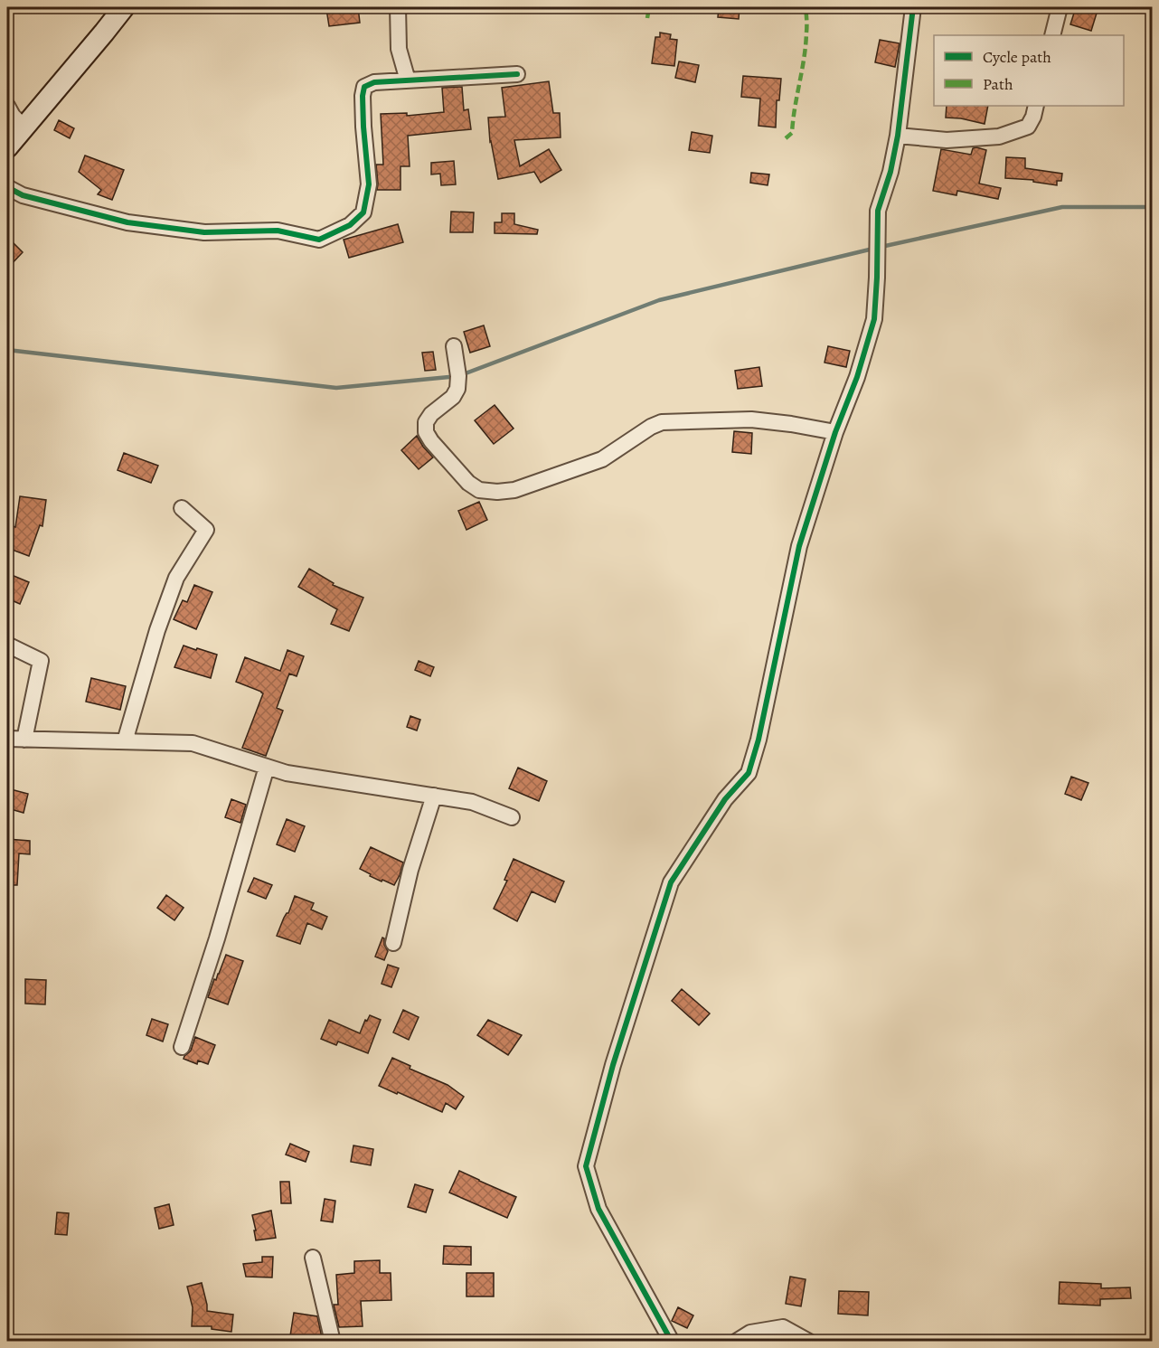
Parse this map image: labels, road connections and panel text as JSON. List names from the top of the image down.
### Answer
{
  "legend": ["Cycle path", "Path"]
}
